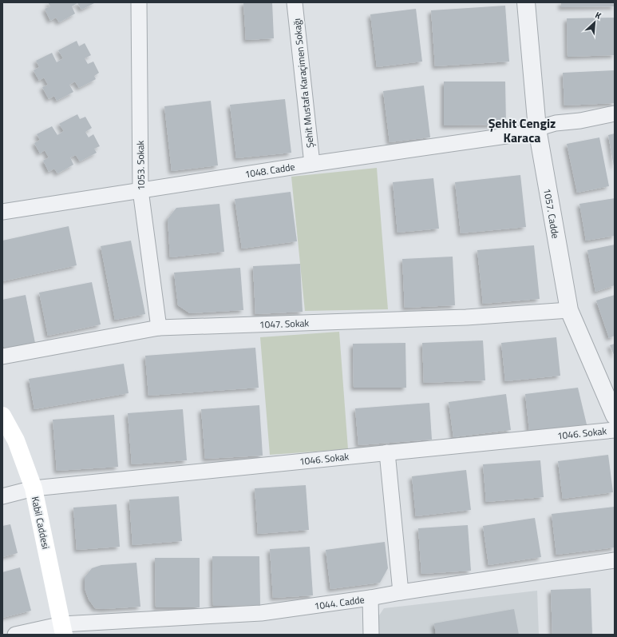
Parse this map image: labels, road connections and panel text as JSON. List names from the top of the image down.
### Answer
{
  "streets": {
    "main road": ["Kabil Caddesi"],
    "street": [
      "Şehit Mustafa Karaçimen Sokağı",
      "1053. Sokak",
      "1048. Cadde",
      "1057. Cadde",
      "1047. Sokak",
      "1046. Sokak",
      "1044. Cadde"
    ]
  },
  "crossings": [
    ["Şehit Mustafa Karaçimen Sokağı", "1048. Cadde"],
    ["1053. Sokak", "1048. Cadde"],
    ["1053. Sokak", "1047. Sokak"],
    ["1048. Cadde", "1057. Cadde"],
    ["1057. Cadde", "1047. Sokak"],
    ["1046. Sokak", "Kabil Caddesi"],
    ["Kabil Caddesi", "1044. Cadde"]
  ],
  "districts": ["Şehit Cengiz Karaca"],
  "north": "top right"
}
